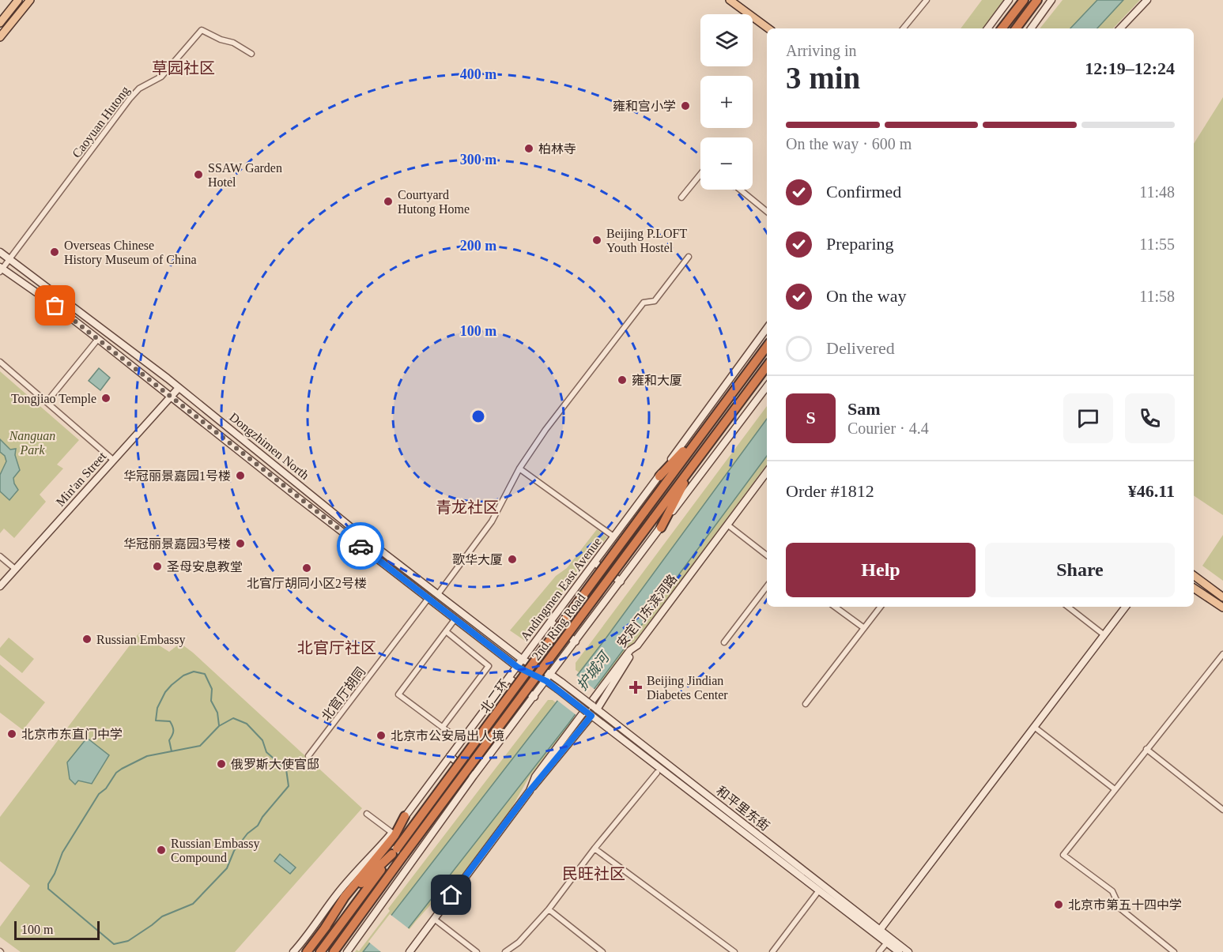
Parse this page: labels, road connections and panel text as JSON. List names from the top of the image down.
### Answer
{
  "streets": {
    "highway": ["2nd. Ring Road", "北二环"],
    "street": [
      "Caoyuan Hutong",
      "Dongzhimen North",
      "Min'an Street",
      "Andingmen East Avenue",
      "安定门东滨河路",
      "北官厅胡同",
      "和平里东街"
    ]
  },
  "crossings": [
    ["Caoyuan Hutong", "Dongzhimen North"],
    ["Dongzhimen North", "Min'an Street"],
    ["Dongzhimen North", "Andingmen East Avenue"],
    ["Dongzhimen North", "和平里东街"],
    ["Min'an Street", "和平里东街"],
    ["Andingmen East Avenue", "和平里东街"],
    ["北官厅胡同", "和平里东街"]
  ],
  "districts": [
    "草园社区",
    "青龙社区",
    "北官厅社区",
    "民旺社区"
  ],
  "water": ["护城河"],
  "parks": ["Nanguan Park"],
  "places": {
    "other": [
      "雍和宫小学",
      "柏林寺",
      "SSAW Garden Hotel",
      "Courtyard Hutong Home",
      "Beijing P.LOFT Youth Hostel",
      "Overseas Chinese History Museum of China",
      "雍和大厦",
      "Tongjiao Temple",
      "华冠丽景嘉园1号楼",
      "华冠丽景嘉园3号楼",
      "歌华大厦",
      "圣母安息教堂",
      "北官厅胡同小区2号楼",
      "Russian Embassy",
      "北京市东直门中学",
      "北京市公安局出人境",
      "俄罗斯大使官邸",
      "Russian Embassy Compound",
      "北京市第五十四中学"
    ],
    "health": ["Beijing Jindian Diabetes Center"]
  },
  "scale_bar": "100 m",
  "page": {
    "map_buttons": ["+", "−"],
    "heading": ["3 min", "Arriving in", "12:19–12:24"],
    "panel": [
      "Sam",
      "Courier · 4.4",
      "Order #1812",
      "¥46.11"
    ],
    "bar": "On the way · 600 m",
    "list": [
      ["Confirmed", "11:48"],
      ["Preparing", "11:55"],
      ["On the way", "11:58"],
      "Delivered"
    ],
    "round": "S",
    "buttons": ["Help", "Share"],
    "scale": "100 m"
  },
  "rings": [
    "400 m",
    "300 m",
    "200 m",
    "100 m"
  ]
}
